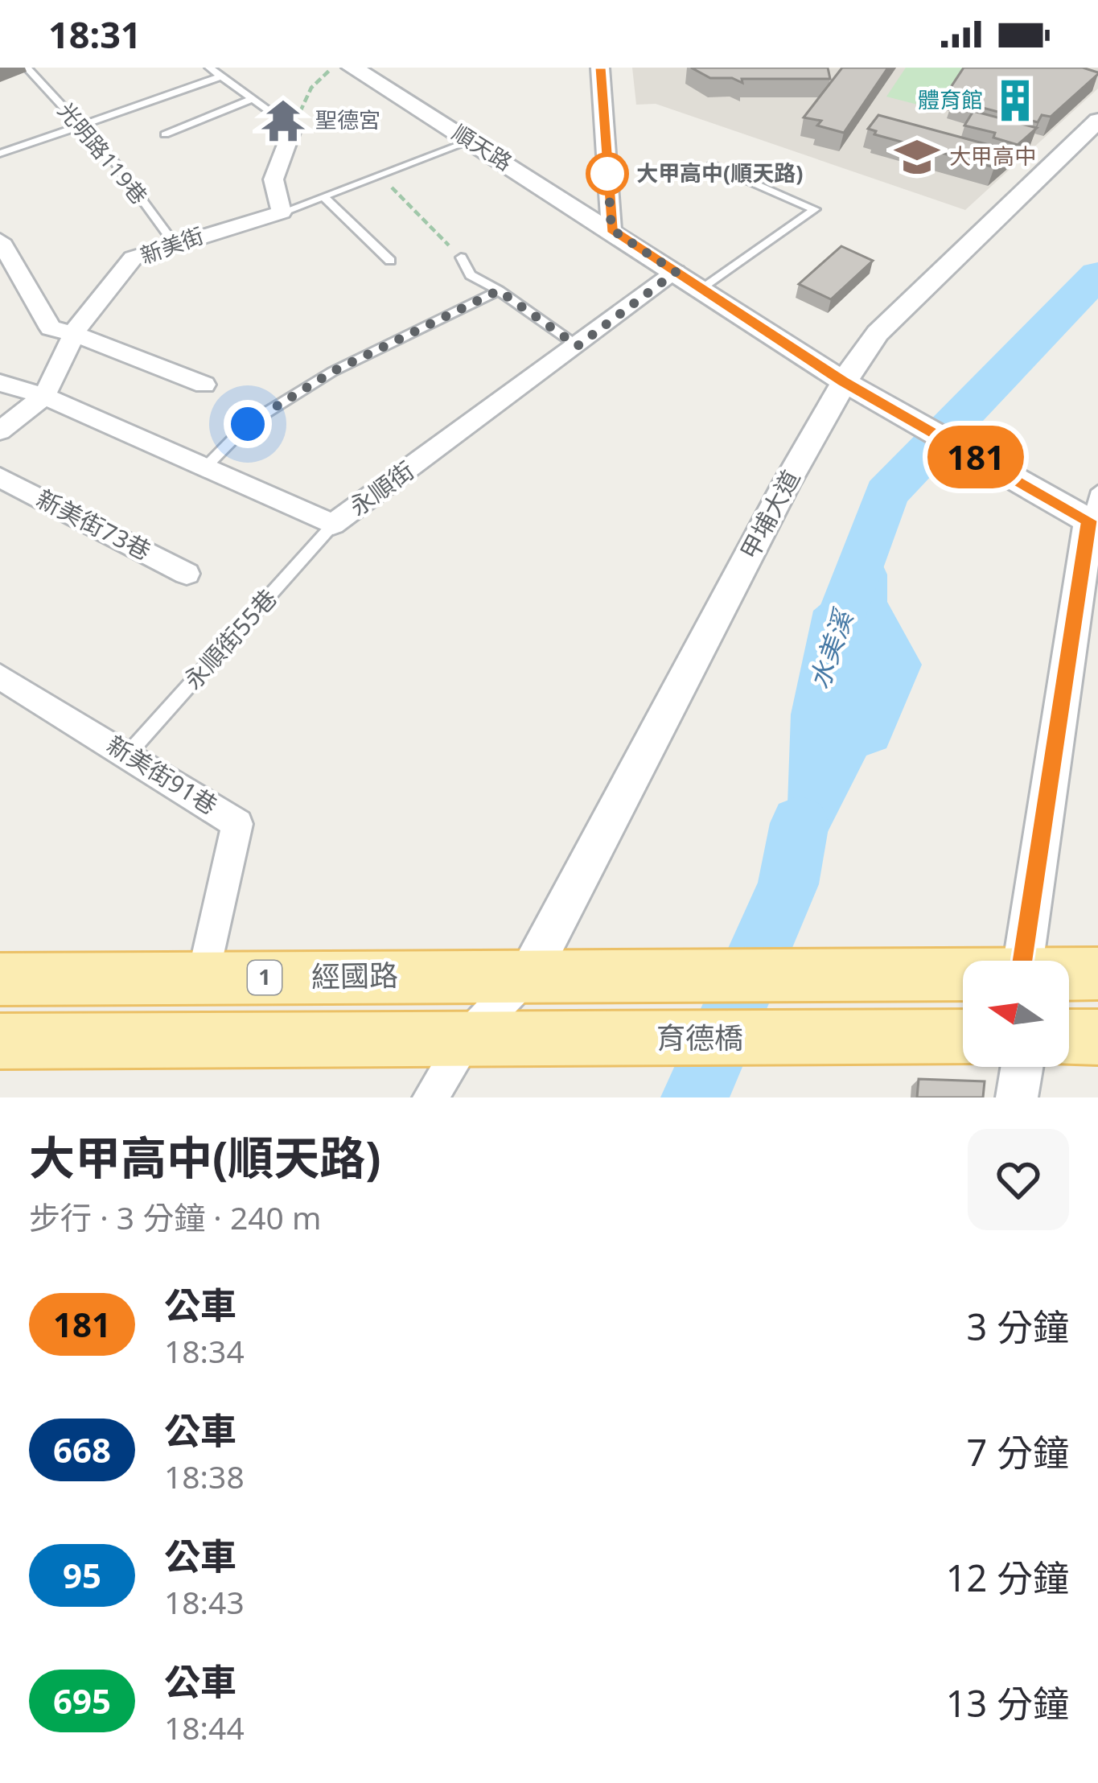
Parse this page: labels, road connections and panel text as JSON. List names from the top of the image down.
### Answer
{
  "streets": {
    "main road": ["經國路", "1", "育德橋"],
    "street": [
      "順天路",
      "新美街",
      "永順街",
      "甲埔大道",
      "新美街73巷",
      "新美街91巷"
    ],
    "lane": ["光明路119巷", "永順街55巷"]
  },
  "crossings": [
    ["順天路", "永順街"],
    ["順天路", "甲埔大道"],
    ["光明路119巷", "新美街"],
    ["新美街", "永順街"],
    ["永順街", "永順街55巷"],
    ["甲埔大道", "經國路"],
    ["永順街55巷", "新美街91巷"],
    ["新美街91巷", "經國路"]
  ],
  "water": ["水美溪"],
  "places": {
    "building": ["體育館"],
    "temple": ["聖德宮"],
    "school or university": ["大甲高中"],
    "other": ["大甲高中(順天路)"]
  },
  "lines": ["bus line 181"],
  "north": "left",
  "page": {
    "status": "18:31",
    "on_map": "181",
    "heading": ["大甲高中(順天路)", "步行 · 3 分鐘 · 240 m"],
    "list": [
      {
        "mark": "181",
        "name": "公車",
        "note": "18:34",
        "value": "3 分鐘"
      },
      {
        "mark": "668",
        "name": "公車",
        "note": "18:38",
        "value": "7 分鐘"
      },
      {
        "mark": "95",
        "name": "公車",
        "note": "18:43",
        "value": "12 分鐘"
      },
      {
        "mark": "695",
        "name": "公車",
        "note": "18:44",
        "value": "13 分鐘"
      }
    ]
  }
}
